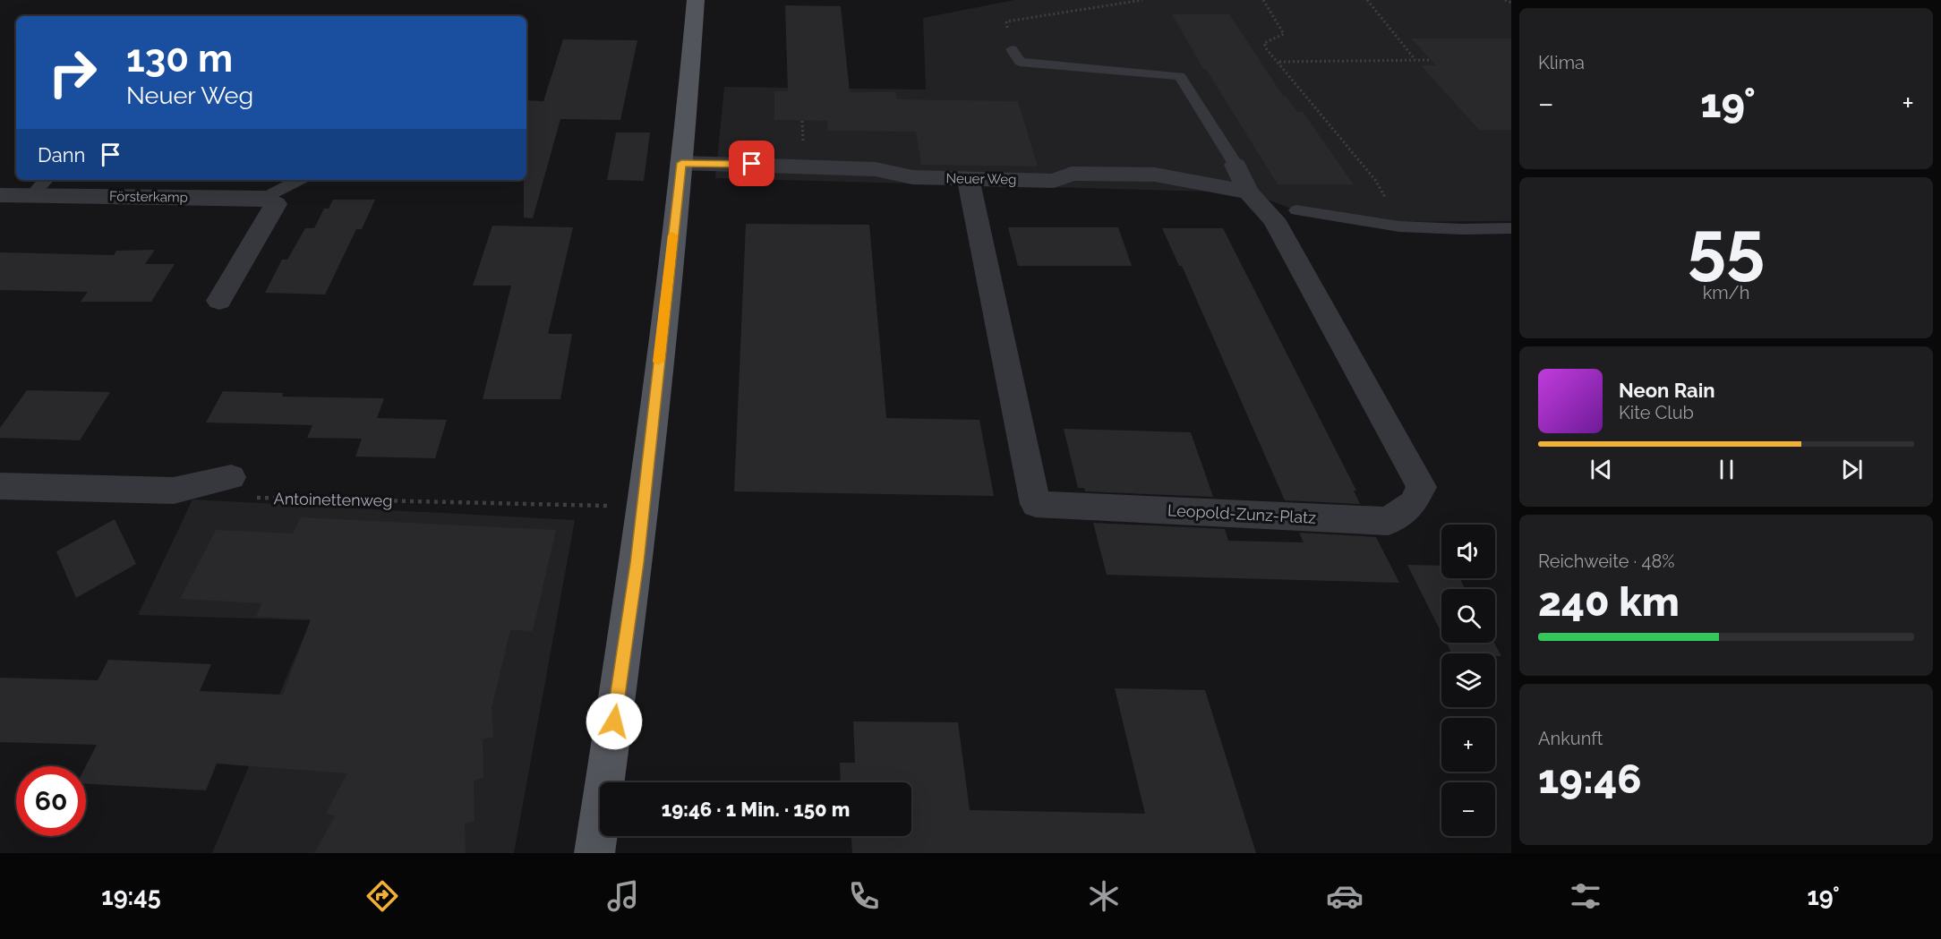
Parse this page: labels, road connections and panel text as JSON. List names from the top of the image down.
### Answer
{
  "streets": {
    "street": ["Neuer Weg", "Försterkamp", "Leopold-Zunz-Platz"],
    "path": ["Antoinettenweg"]
  },
  "crossings": [
    ["Neuer Weg", "Leopold-Zunz-Platz"]
  ],
  "page": {
    "tile": [
      "Klima",
      ["55", "km/h"],
      ["Reichweite · 48%", "240 km"],
      ["Ankunft", "19:46"]
    ],
    "turn": ["130 m", "Neuer Weg"],
    "heat": ["−", "19°", "+"],
    "then": "Dann",
    "song": ["Neon Rain", "Kite Club"],
    "map_buttons": ["+", "−"],
    "limit": "60",
    "trip": "19:46 · 1 Min. · 150 m",
    "tabs": ["19:45", "19°"]
  }
}
